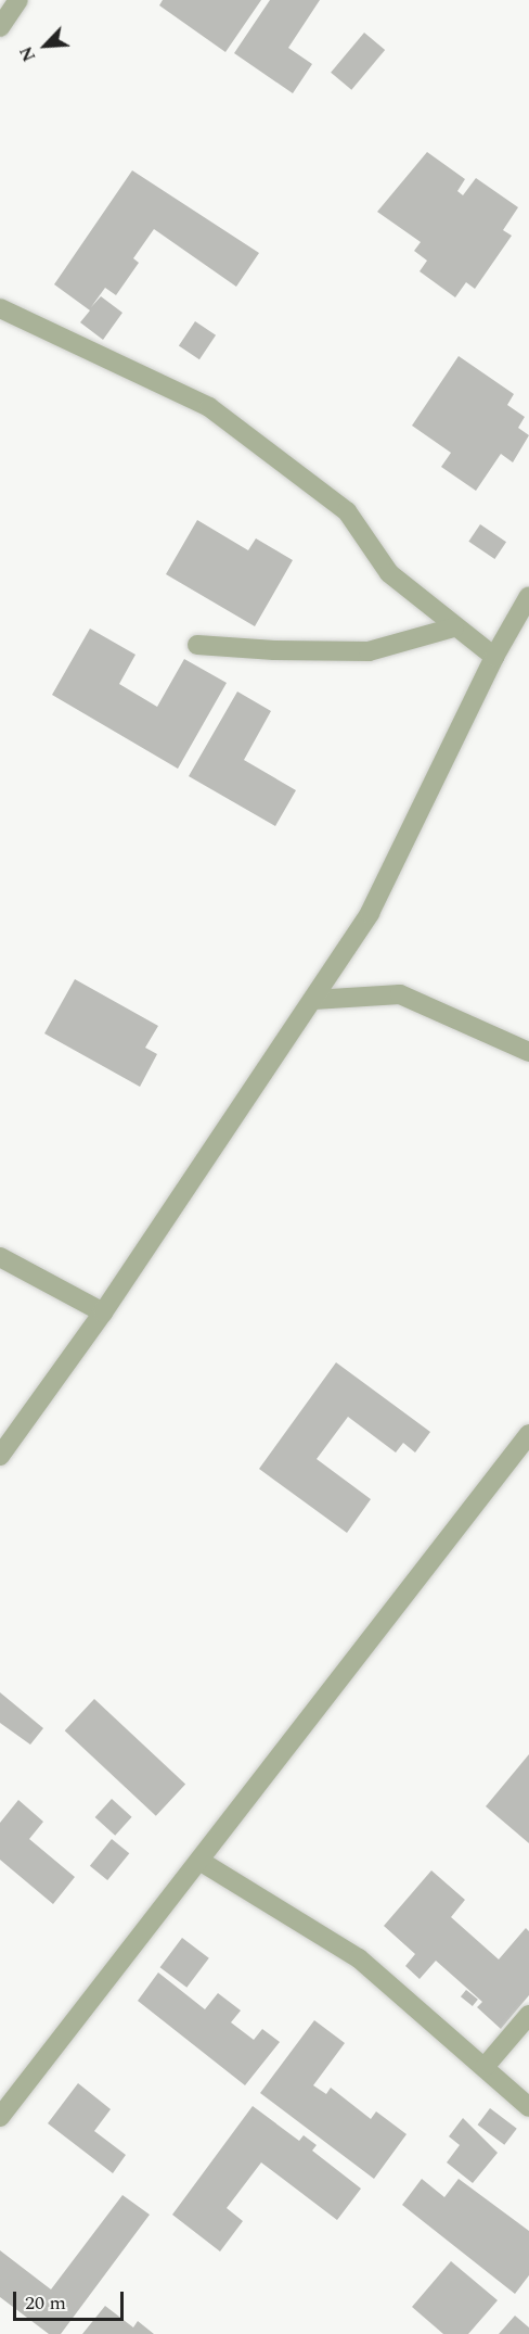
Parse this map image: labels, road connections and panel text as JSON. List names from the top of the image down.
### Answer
{
  "scale_bar": "20 m",
  "north": "bottom left"
}
